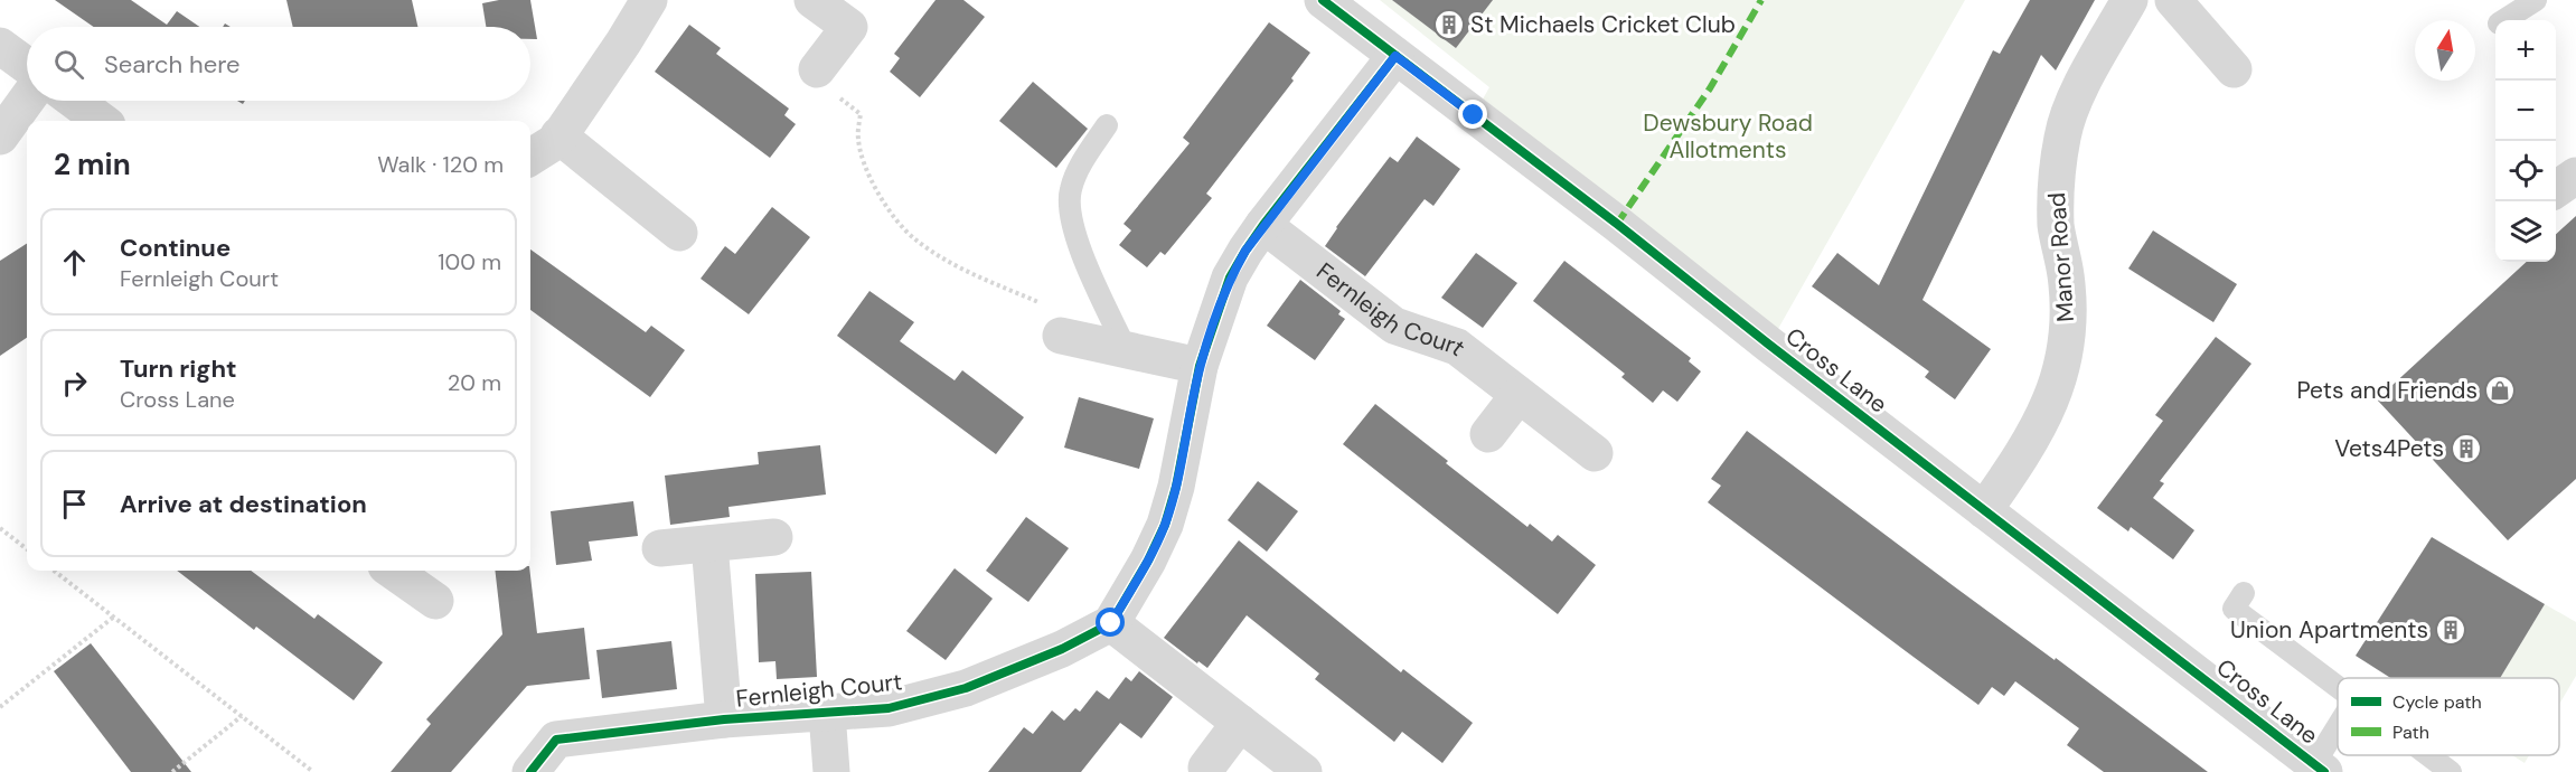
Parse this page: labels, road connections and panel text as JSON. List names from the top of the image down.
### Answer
{
  "streets": {
    "street": ["Manor Road", "Fernleigh Court", "Cross Lane"]
  },
  "crossings": [
    ["Manor Road", "Cross Lane"]
  ],
  "parks": ["Dewsbury Road Allotments"],
  "places": {
    "building": ["St Michaels Cricket Club", "Vets4Pets", "Union Apartments"],
    "shop": ["Pets and Friends"]
  },
  "legend": ["Cycle path", "Path"],
  "north": "top",
  "page": {
    "map_buttons": ["+", "−"],
    "search": "Search here",
    "heading": ["2 min", "Walk · 120 m"],
    "list": [
      ["Continue", "Fernleigh Court", "100 m"],
      ["Turn right", "Cross Lane", "20 m"],
      "Arrive at destination"
    ]
  }
}
